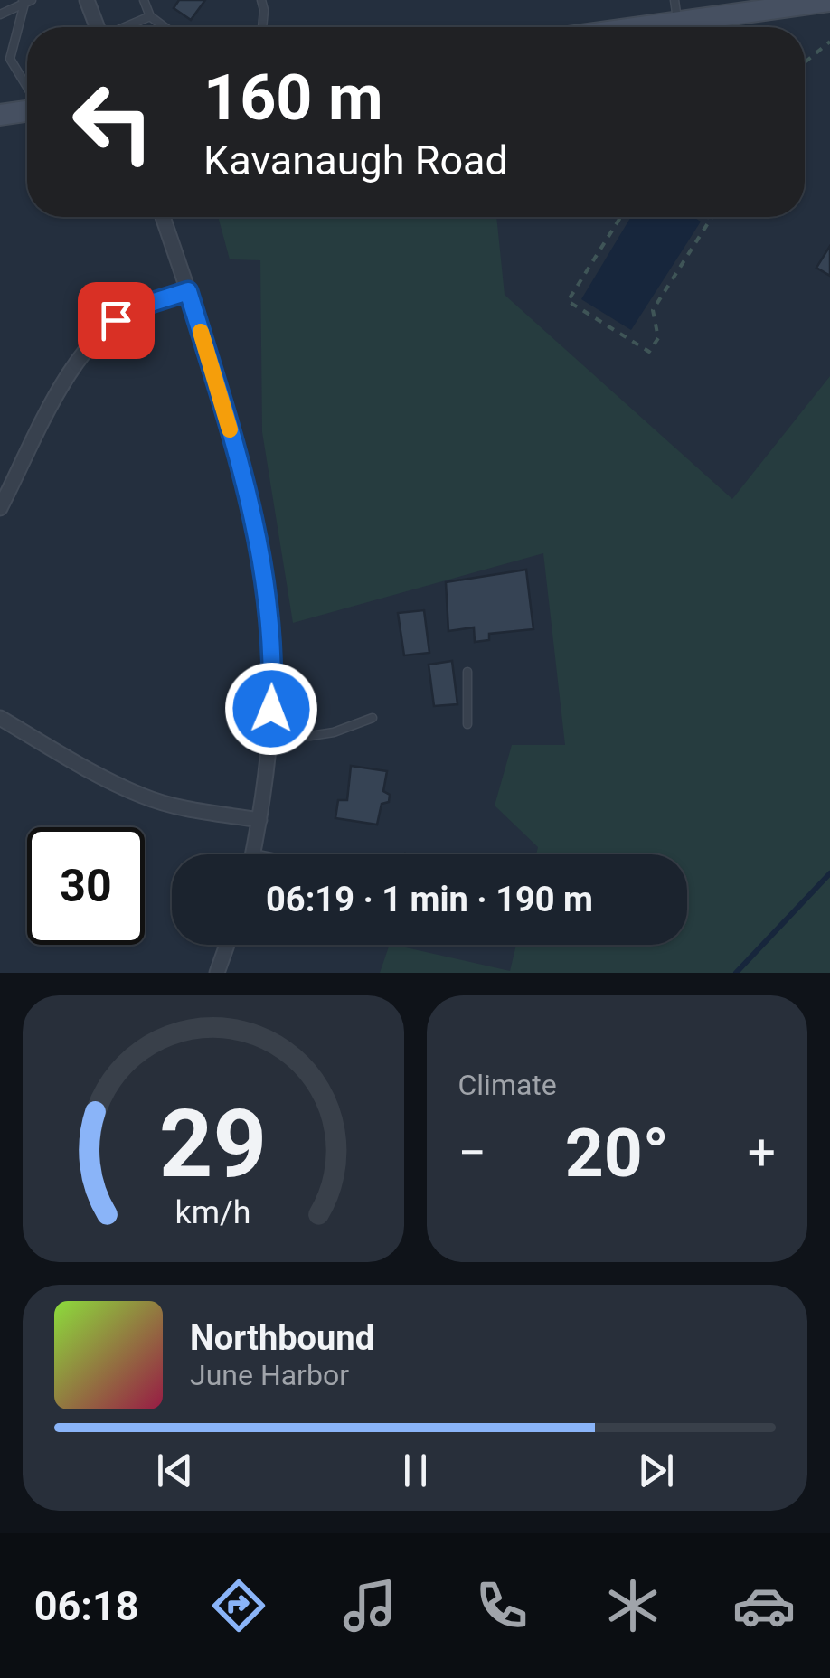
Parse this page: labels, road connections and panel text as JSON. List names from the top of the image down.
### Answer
{
  "page": {
    "turn": ["160 m", "Kavanaugh Road"],
    "limit": "30",
    "trip": "06:19 · 1 min · 190 m",
    "tile": "Climate",
    "heat": ["−", "20°", "+"],
    "song": ["Northbound", "June Harbor"],
    "tabs": "06:18",
    "gauge": ["29", "km/h"]
  }
}
